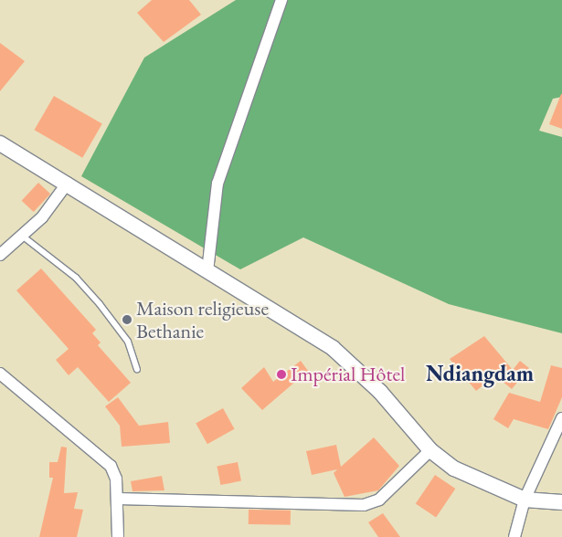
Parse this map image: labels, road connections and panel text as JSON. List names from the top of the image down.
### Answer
{
  "districts": ["Ndiangdam"],
  "places": ["Maison religieuse Bethanie", "Impérial Hôtel"]
}
